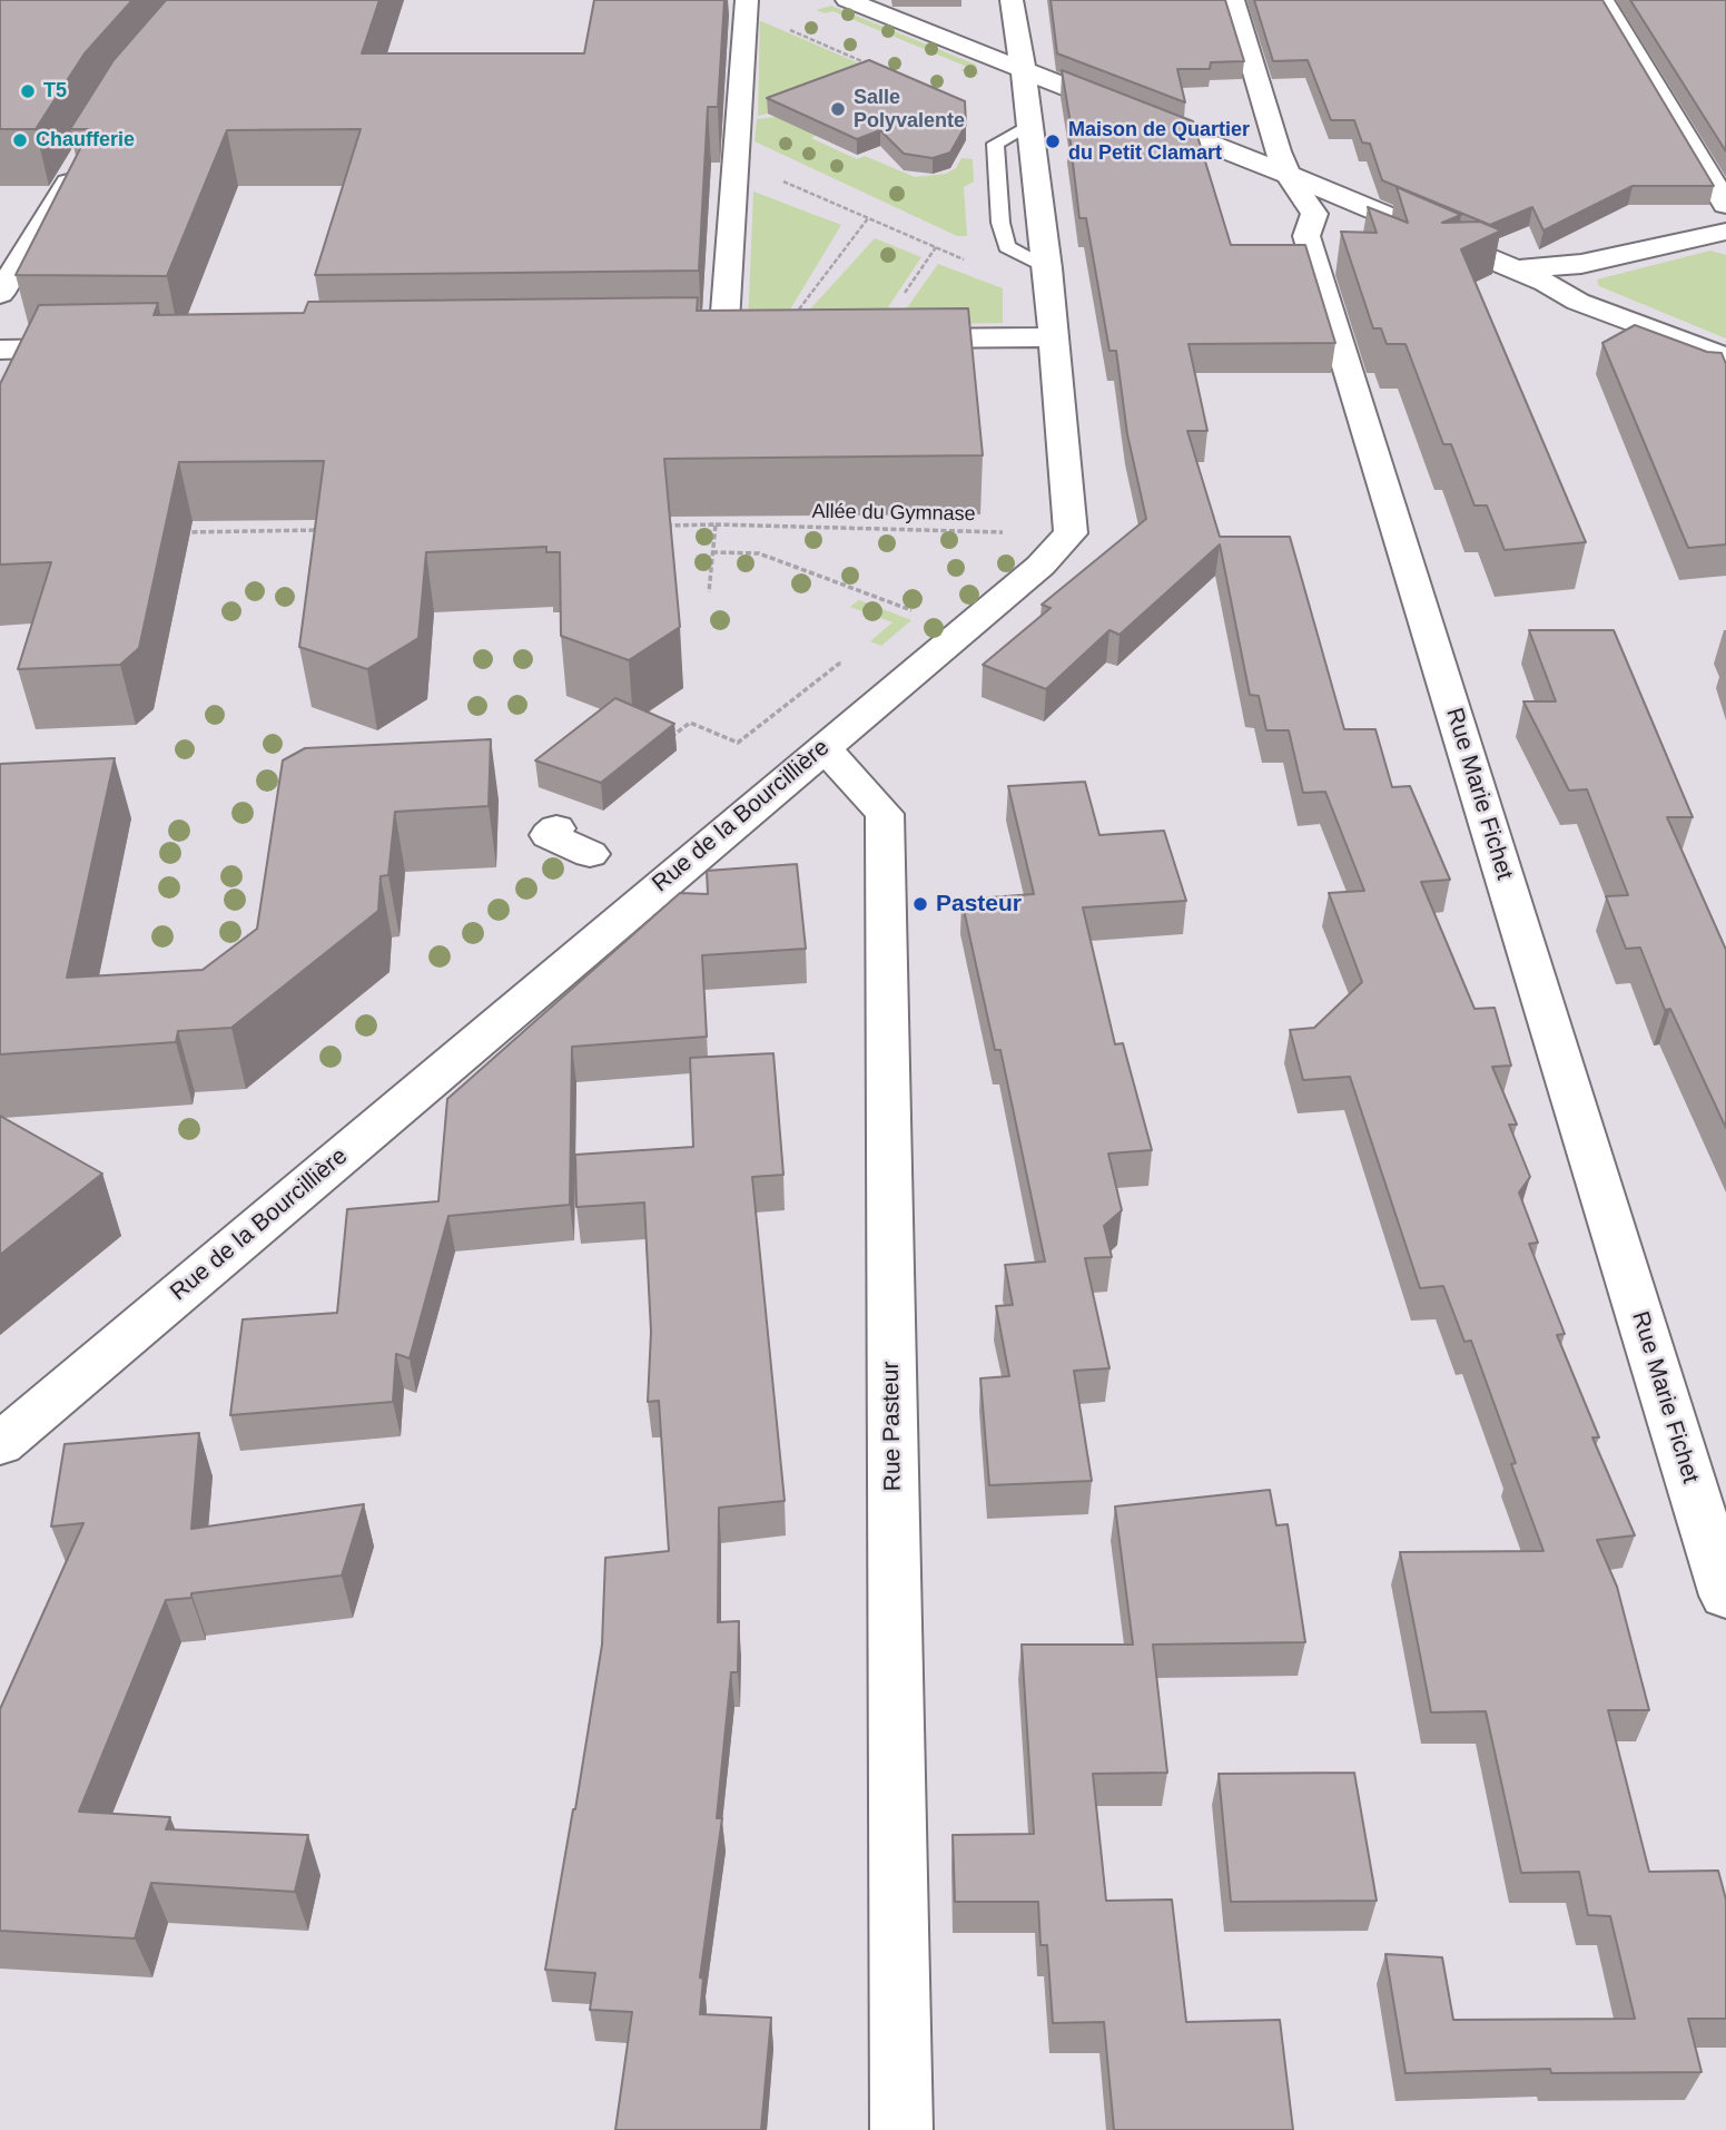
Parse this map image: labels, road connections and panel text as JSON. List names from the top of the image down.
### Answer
{
  "streets": {
    "street": ["Rue Marie Fichet", "Rue de la Bourcillière", "Rue Pasteur"],
    "path": ["Allée du Gymnase"]
  },
  "crossings": [
    ["Allée du Gymnase", "Rue de la Bourcillière"],
    ["Rue de la Bourcillière", "Rue Pasteur"]
  ],
  "places": [
    "T5",
    "Salle Polyvalente",
    "Chaufferie",
    "Maison de Quartier du Petit Clamart",
    "Pasteur"
  ]
}
